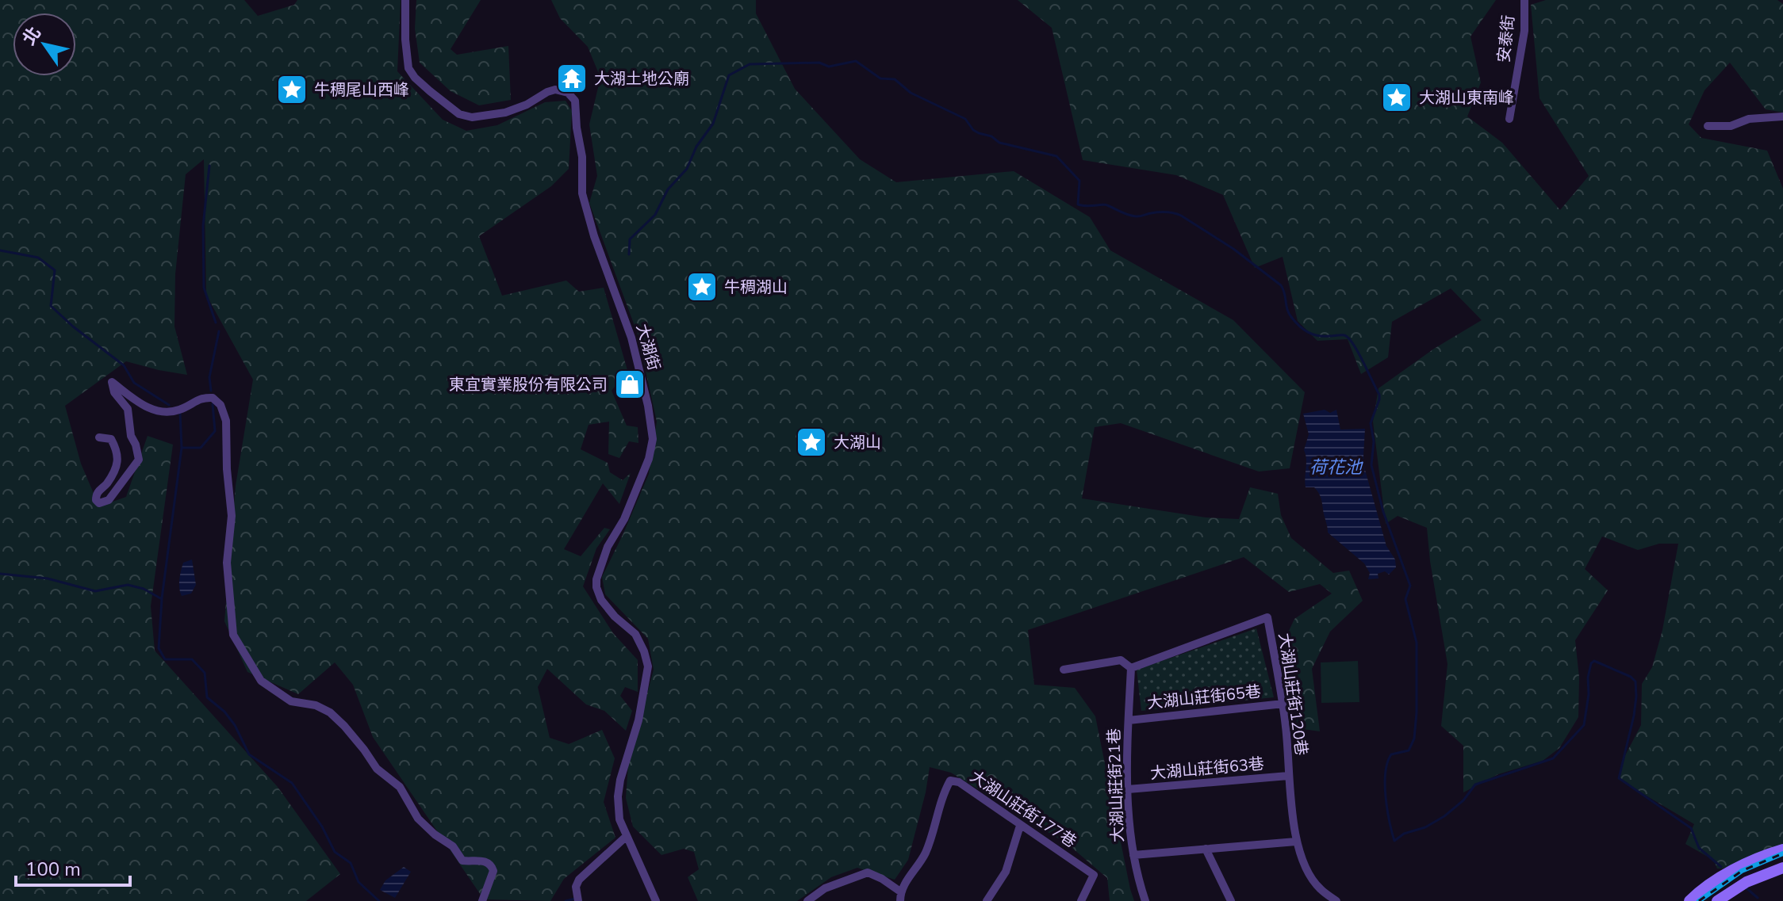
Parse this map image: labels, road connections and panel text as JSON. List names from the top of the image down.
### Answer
{
  "streets": {
    "street": [
      "安泰街",
      "大湖街",
      "大湖山莊街120巷",
      "大湖山莊街65巷",
      "大湖山莊街63巷",
      "大湖山莊街21巷",
      "大湖山莊街177巷"
    ]
  },
  "crossings": [
    ["大湖山莊街120巷", "大湖山莊街65巷"],
    ["大湖山莊街120巷", "大湖山莊街63巷"],
    ["大湖山莊街120巷", "大湖山莊街21巷"],
    ["大湖山莊街65巷", "大湖山莊街21巷"],
    ["大湖山莊街63巷", "大湖山莊街21巷"]
  ],
  "water": ["荷花池"],
  "places": {
    "temple": ["大湖土地公廟"],
    "place": [
      "牛稠尾山西峰",
      "大湖山東南峰",
      "牛稠湖山",
      "大湖山"
    ],
    "shop": ["東宜實業股份有限公司"]
  },
  "scale_bar": "100 m",
  "north": "top left"
}
